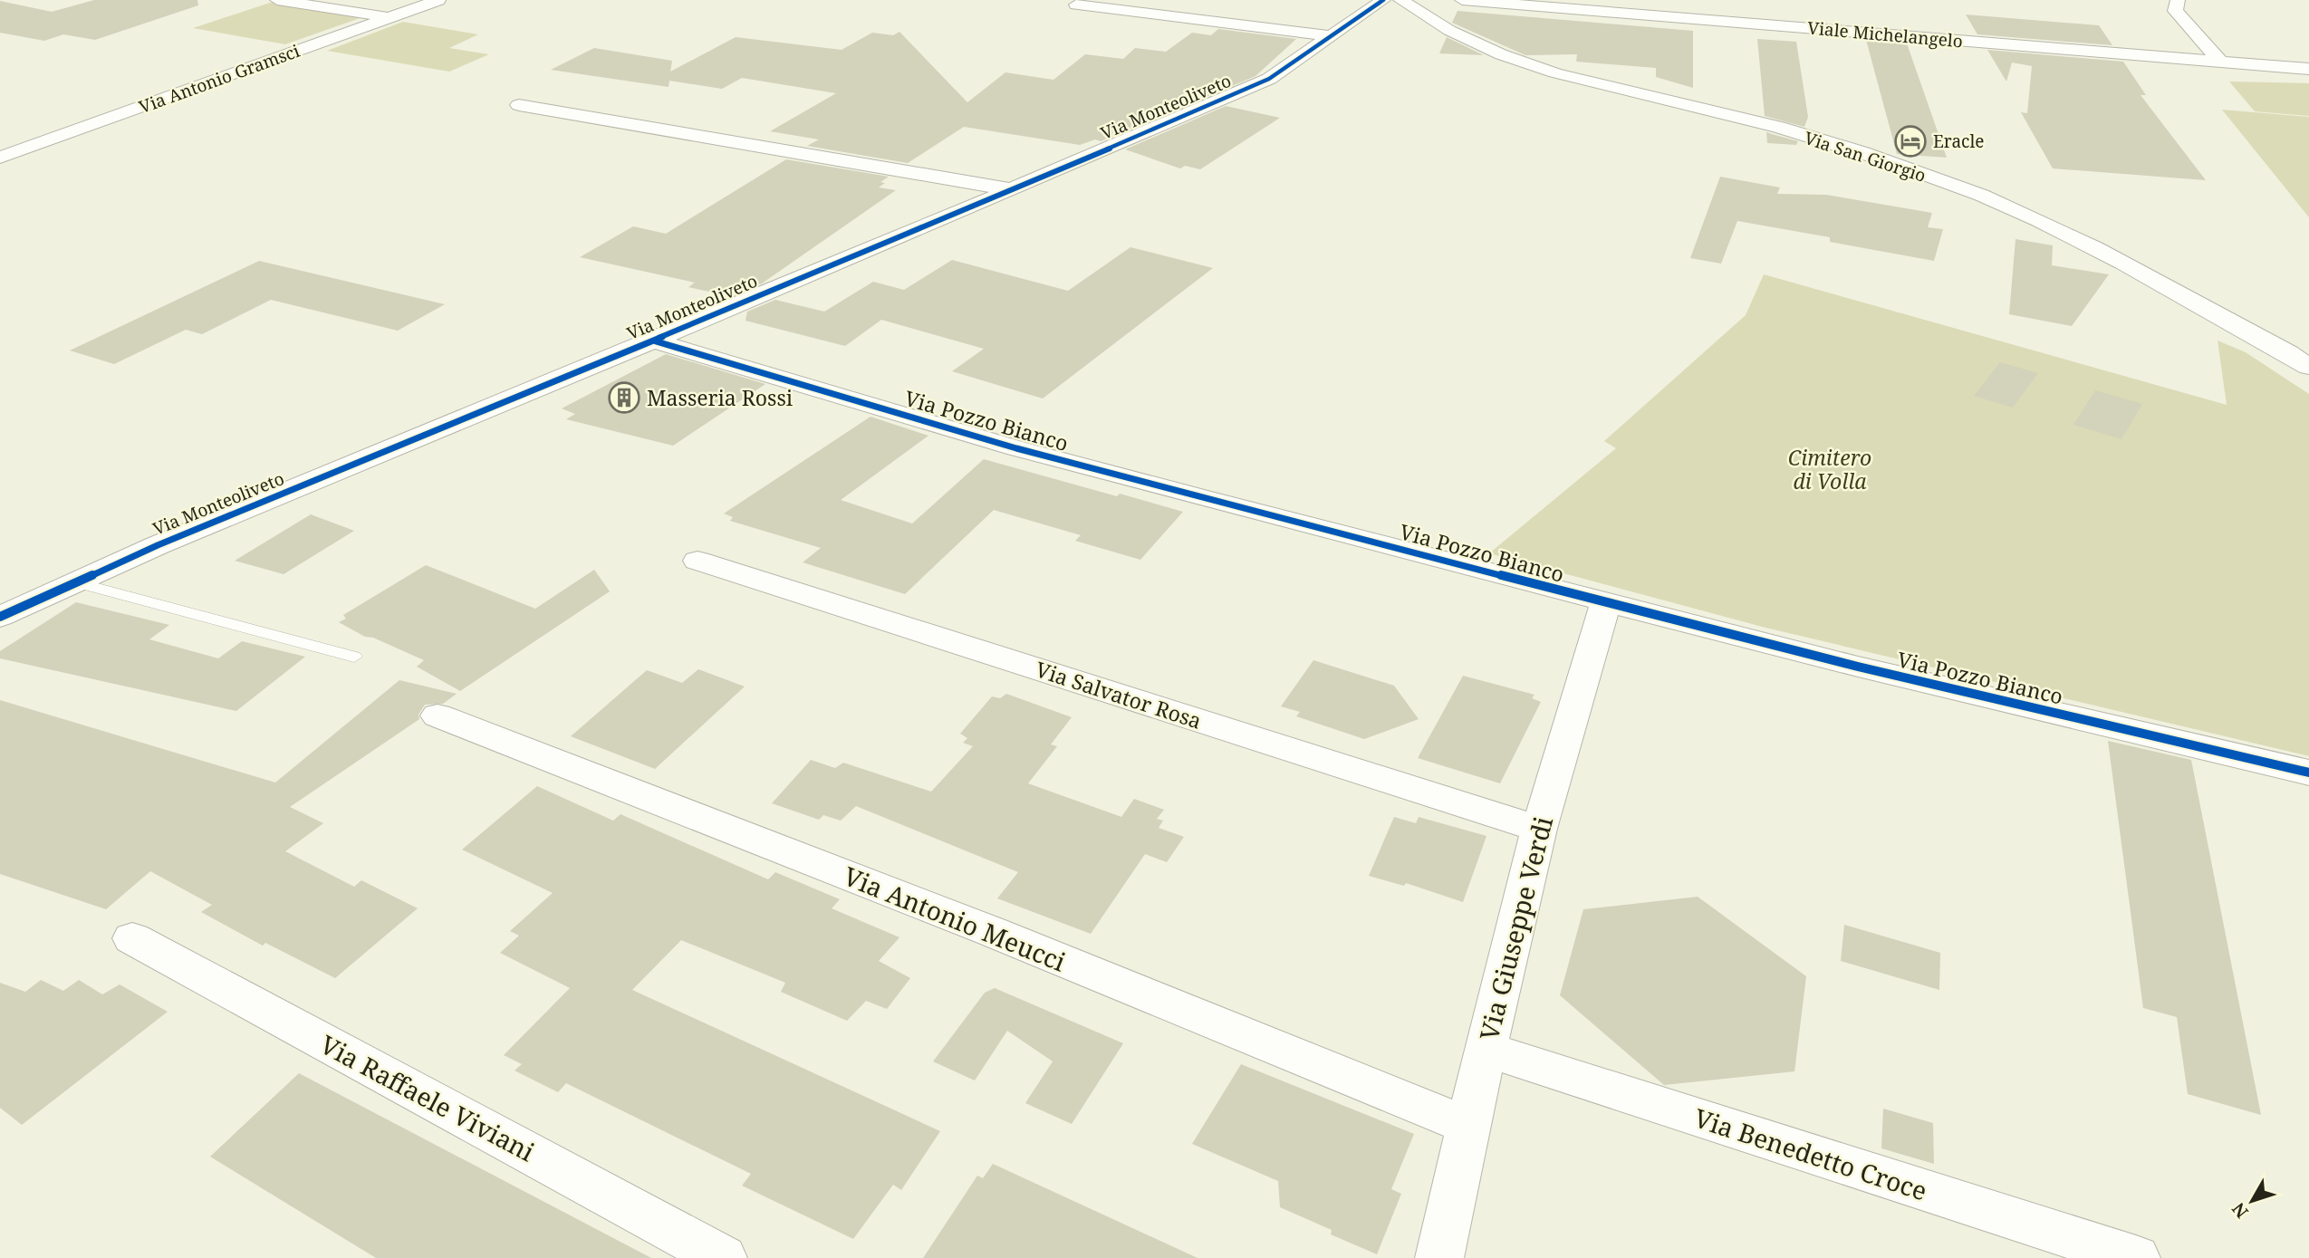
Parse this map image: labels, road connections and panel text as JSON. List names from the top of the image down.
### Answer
{
  "streets": {
    "street": [
      "Viale Michelangelo",
      "Via Antonio Gramsci",
      "Via Monteoliveto",
      "Via San Giorgio",
      "Via Pozzo Bianco",
      "Via Salvator Rosa",
      "Via Antonio Meucci",
      "Via Giuseppe Verdi",
      "Via Raffaele Viviani",
      "Via Benedetto Croce"
    ]
  },
  "crossings": [
    ["Via Monteoliveto", "Via Pozzo Bianco"],
    ["Via Pozzo Bianco", "Via Giuseppe Verdi"],
    ["Via Salvator Rosa", "Via Giuseppe Verdi"],
    ["Via Antonio Meucci", "Via Giuseppe Verdi"],
    ["Via Giuseppe Verdi", "Via Benedetto Croce"]
  ],
  "parks": ["Cimitero di Volla"],
  "places": {
    "hotel": ["Eracle"],
    "building": ["Masseria Rossi"]
  },
  "north": "bottom left"
}
